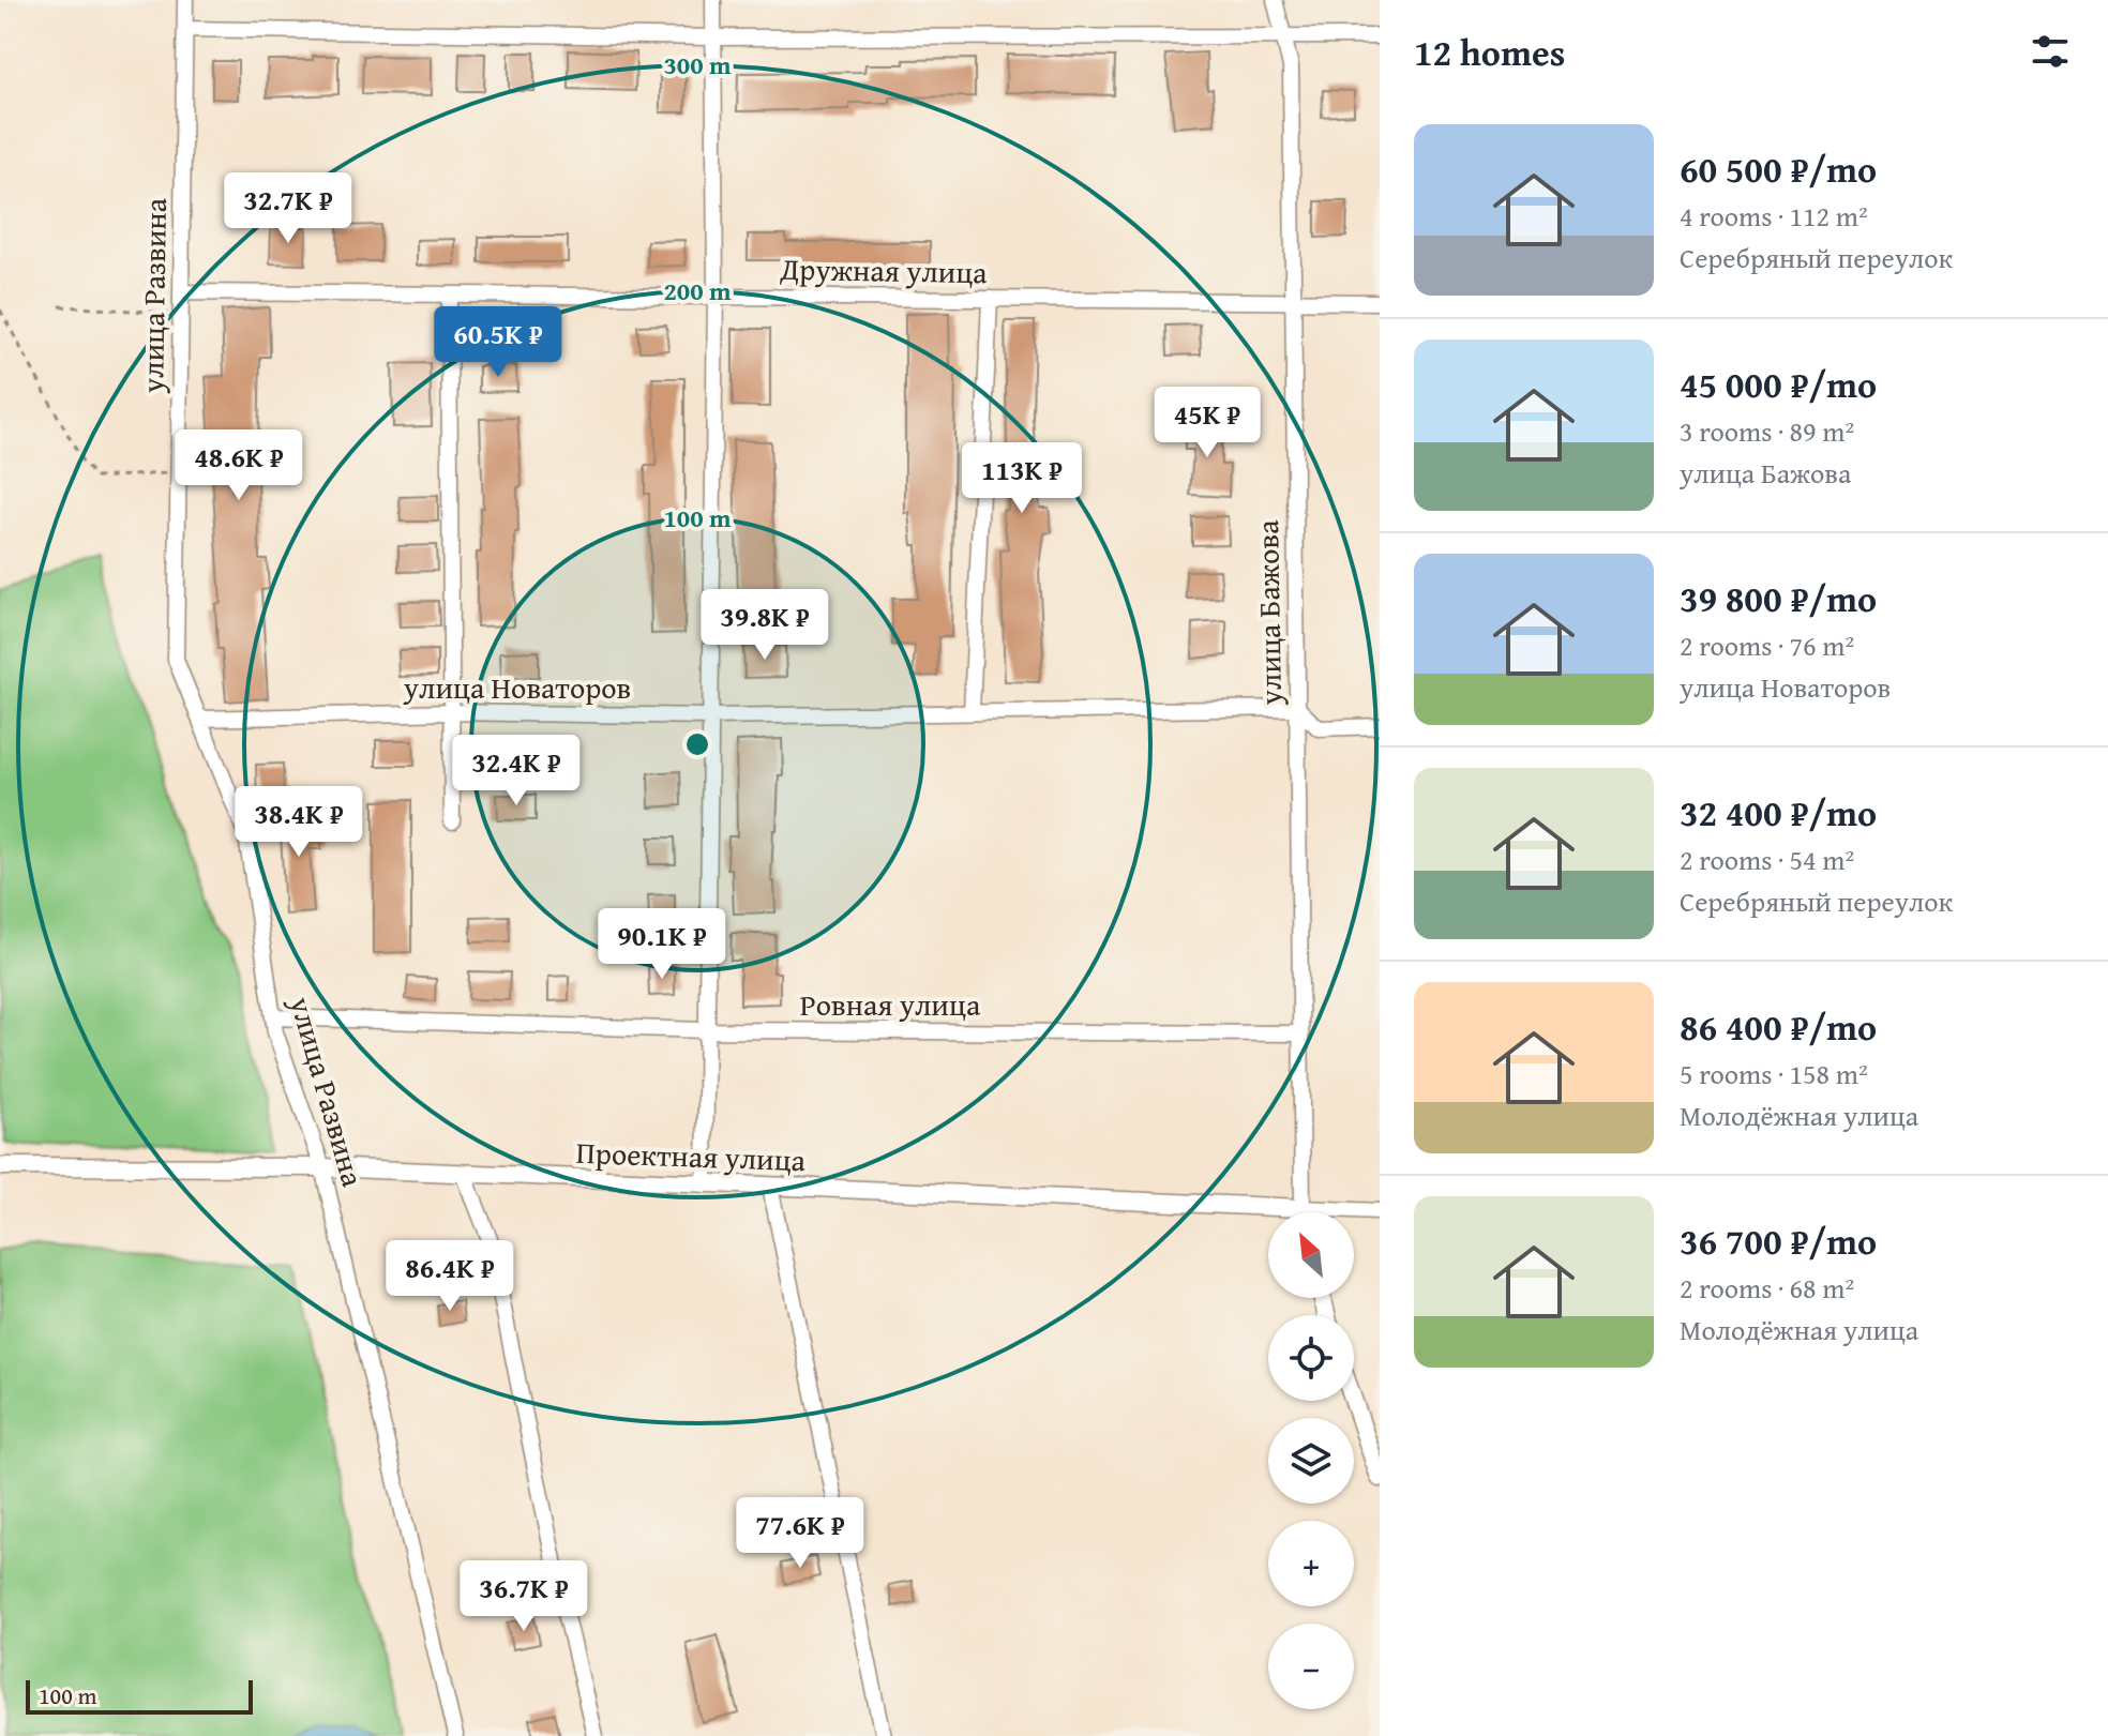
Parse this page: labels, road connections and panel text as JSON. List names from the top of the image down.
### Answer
{
  "streets": {
    "street": [
      "Дружная улица",
      "улица Развина",
      "улица Бажова",
      "улица Новаторов",
      "Ровная улица",
      "Проектная улица"
    ]
  },
  "crossings": [
    ["Дружная улица", "улица Развина"],
    ["Дружная улица", "улица Бажова"],
    ["улица Развина", "улица Новаторов"],
    ["улица Развина", "Ровная улица"],
    ["улица Развина", "Проектная улица"],
    ["улица Бажова", "улица Новаторов"],
    ["улица Бажова", "Ровная улица"],
    ["улица Бажова", "Проектная улица"]
  ],
  "scale_bar": "100 m",
  "north": "top left",
  "page": {
    "heading": "12 homes",
    "list": [
      {
        "name": "60 500 ₽/mo",
        "note": "4 rooms · 112 m² · Серебряный переулок"
      },
      {
        "name": "45 000 ₽/mo",
        "note": "3 rooms · 89 m² · улица Бажова"
      },
      {
        "name": "39 800 ₽/mo",
        "note": "2 rooms · 76 m² · улица Новаторов"
      },
      {
        "name": "32 400 ₽/mo",
        "note": "2 rooms · 54 m² · Серебряный переулок"
      },
      {
        "name": "86 400 ₽/mo",
        "note": "5 rooms · 158 m² · Молодёжная улица"
      },
      {
        "name": "36 700 ₽/mo",
        "note": "2 rooms · 68 m² · Молодёжная улица"
      }
    ],
    "price": [
      "32.7K ₽",
      "60.5K ₽",
      "45K ₽",
      "48.6K ₽",
      "113K ₽",
      "39.8K ₽",
      "32.4K ₽",
      "38.4K ₽",
      "90.1K ₽",
      "86.4K ₽",
      "77.6K ₽",
      "36.7K ₽"
    ],
    "map_buttons": ["+", "−"],
    "scale": "100 m"
  },
  "rings": ["300 m", "200 m", "100 m"]
}
